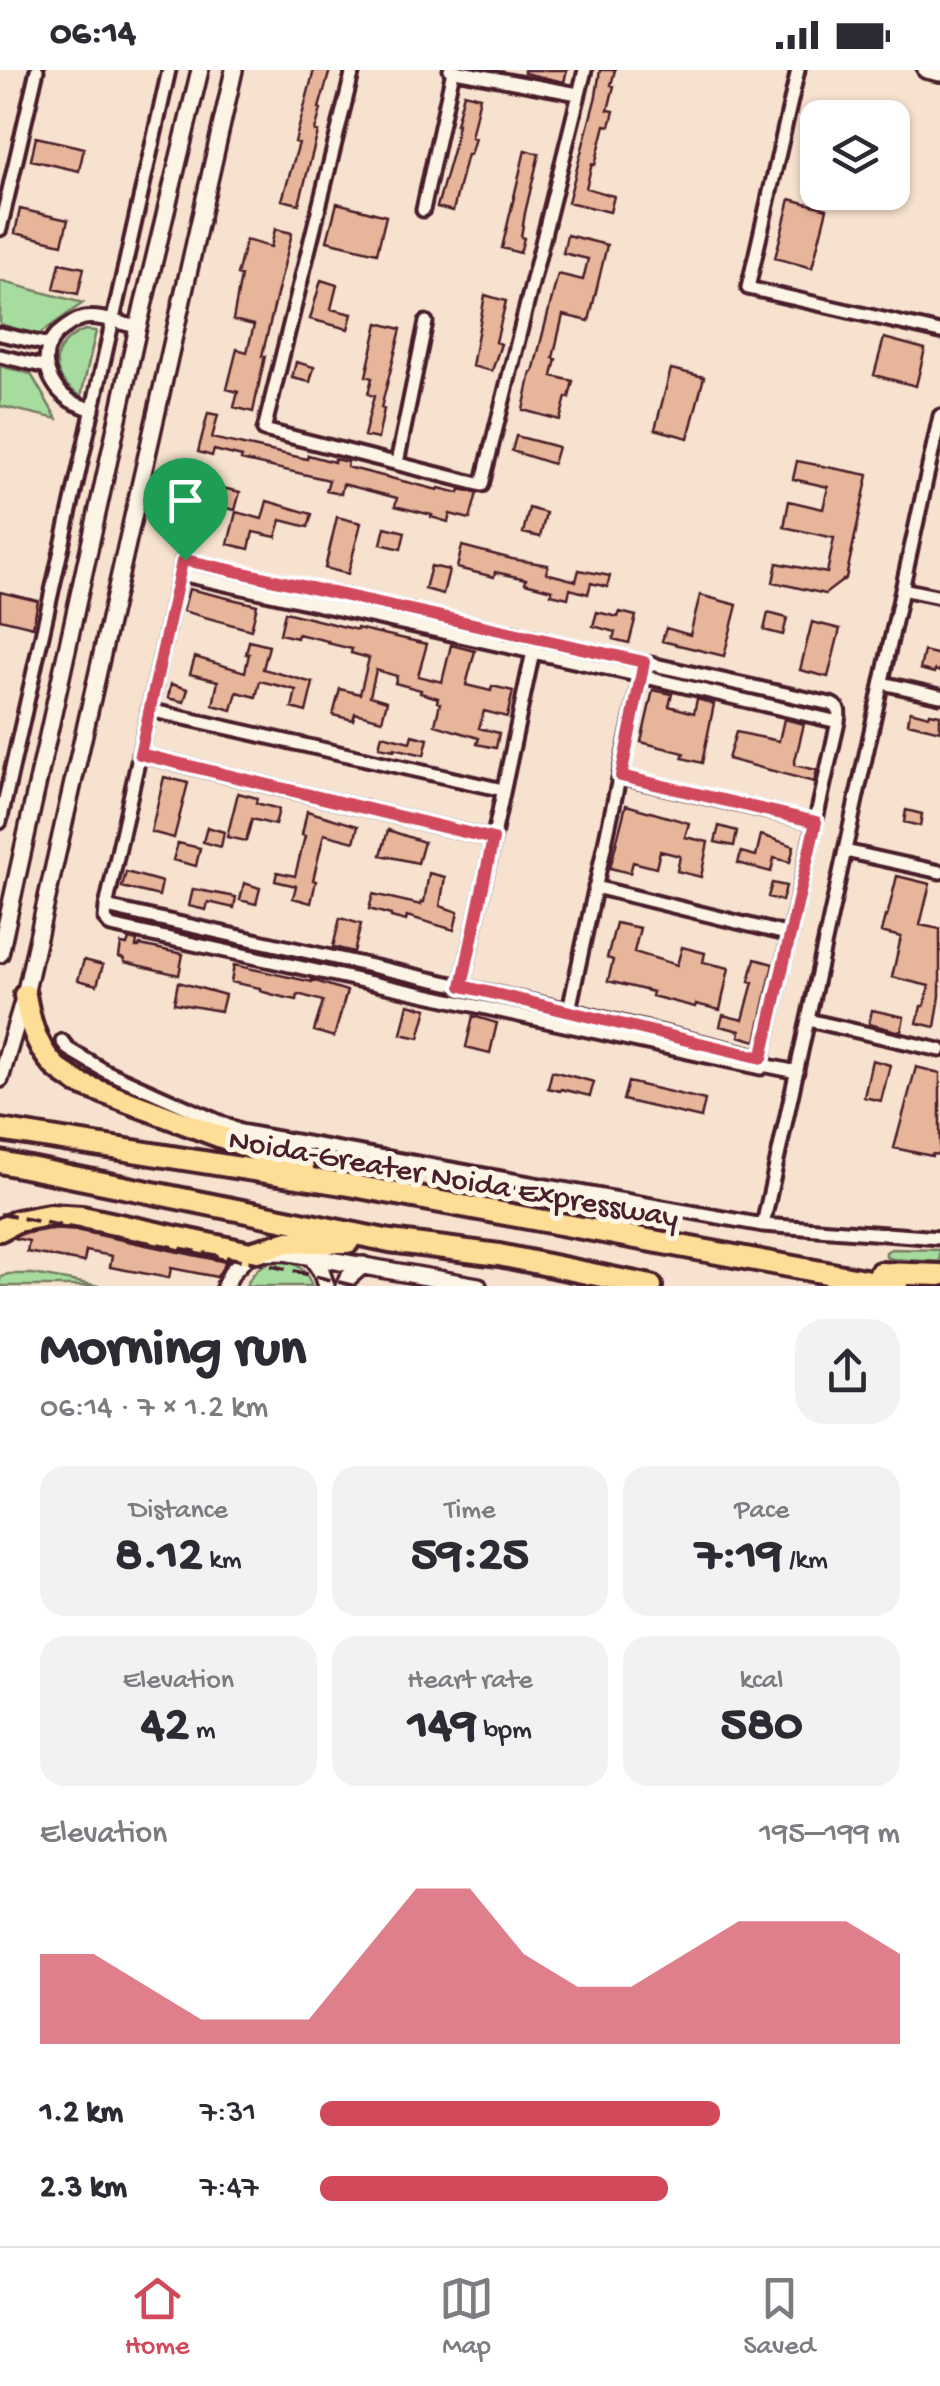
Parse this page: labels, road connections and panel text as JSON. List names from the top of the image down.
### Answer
{
  "streets": {
    "highway": ["Noida-Greater Noida Expressway"]
  },
  "page": {
    "status": "06:14",
    "heading": ["Morning run", "06:14 · 7 × 1.2 km"],
    "stats": [
      ["Distance", "8.12 km"],
      ["Time", "59:25"],
      ["Pace", "7:19 /km"],
      ["Elevation", "42 m"],
      ["Heart rate", "149 bpm"],
      ["kcal", "580"]
    ],
    "chart": ["Elevation", "195–199 m"],
    "list": [
      {
        "name": "1.2 km",
        "note": "7:31"
      },
      {
        "name": "2.3 km",
        "note": "7:47"
      }
    ],
    "tabs": ["Home", "Map", "Saved"]
  }
}
